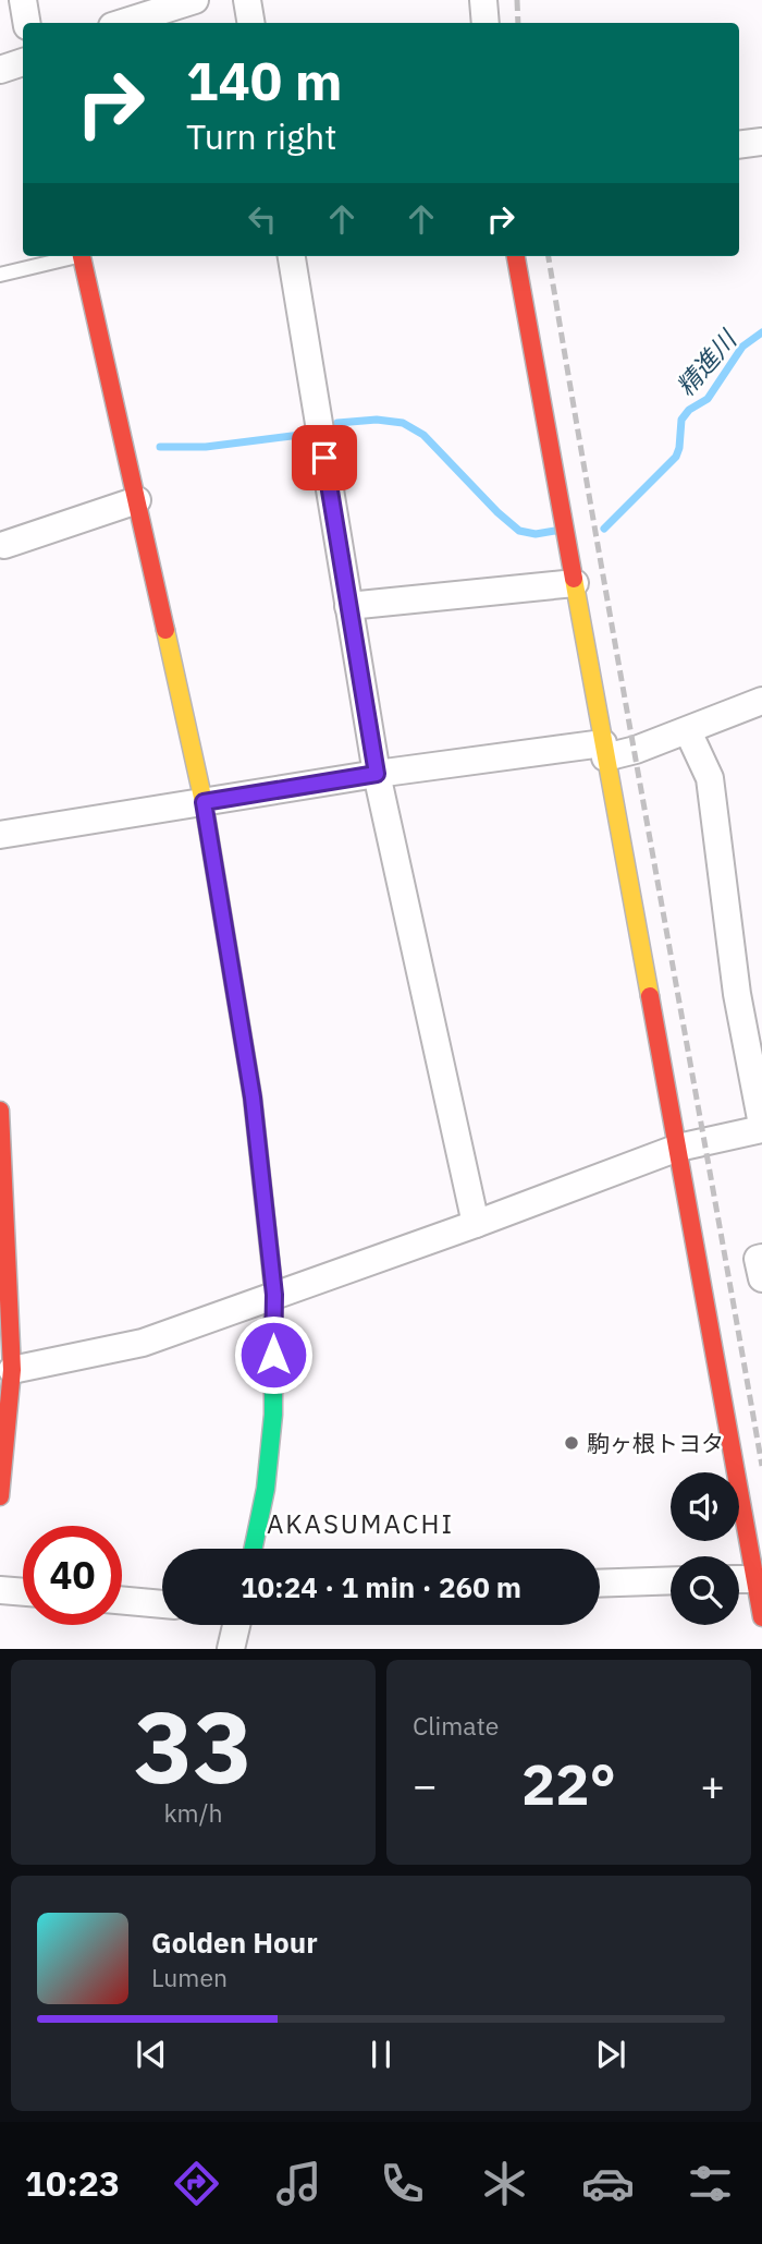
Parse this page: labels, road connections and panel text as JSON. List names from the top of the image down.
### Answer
{
  "districts": ["AKASUMACHI"],
  "water": ["精進川"],
  "places": ["駒ヶ根トヨタ"],
  "page": {
    "turn": ["140 m", "Turn right"],
    "limit": "40",
    "trip": "10:24 · 1 min · 260 m",
    "tile": [
      ["33", "km/h"],
      "Climate"
    ],
    "heat": ["−", "22°", "+"],
    "song": ["Golden Hour", "Lumen"],
    "tabs": "10:23"
  }
}
